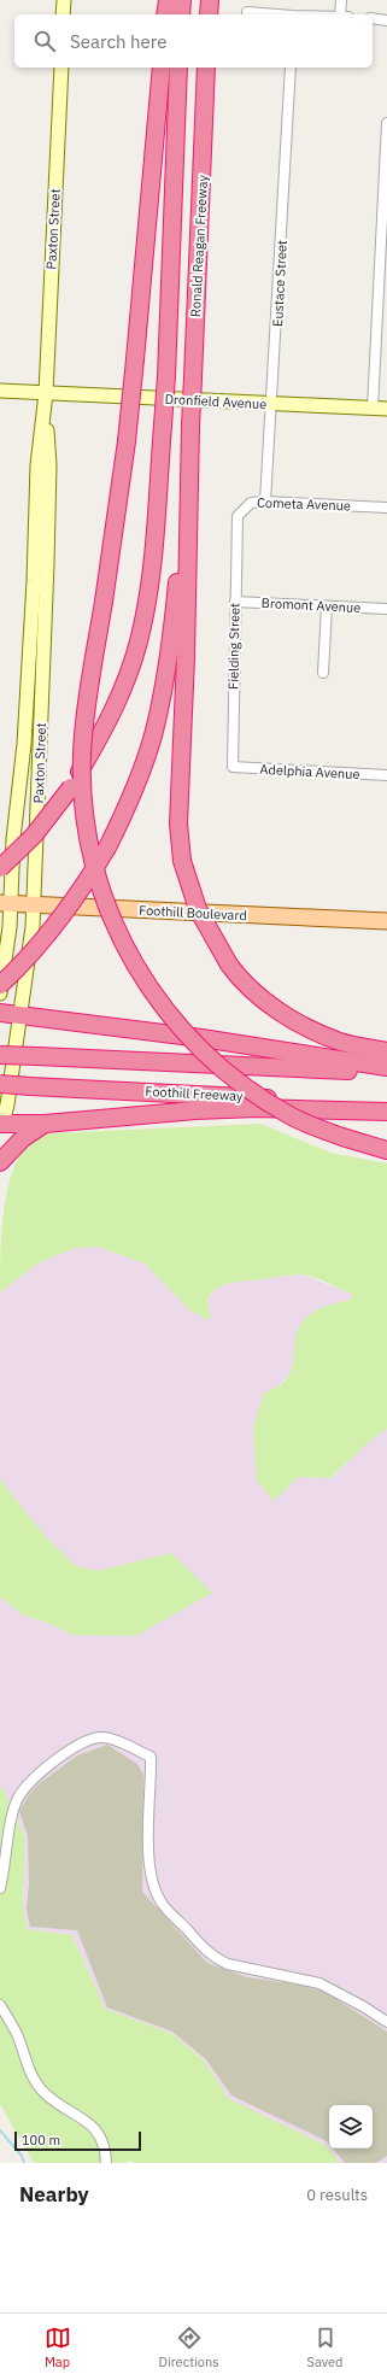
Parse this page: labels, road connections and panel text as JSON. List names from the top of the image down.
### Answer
{
  "streets": {
    "highway": ["Ronald Reagan Freeway", "Foothill Freeway"],
    "main road": ["Foothill Boulevard"],
    "street": [
      "Paxton Street",
      "Eustace Street",
      "Dronfield Avenue",
      "Cometa Avenue",
      "Bromont Avenue",
      "Fielding Street",
      "Adelphia Avenue"
    ]
  },
  "crossings": [
    ["Paxton Street", "Dronfield Avenue"],
    ["Paxton Street", "Foothill Boulevard"],
    ["Eustace Street", "Dronfield Avenue"],
    ["Eustace Street", "Cometa Avenue"],
    ["Cometa Avenue", "Fielding Street"],
    ["Bromont Avenue", "Fielding Street"],
    ["Fielding Street", "Adelphia Avenue"]
  ],
  "scale_bar": "100 m",
  "page": {
    "search": "Search here",
    "scale": "100 m",
    "heading": ["Nearby", "0 results"],
    "nav": ["Map", "Directions", "Saved"]
  }
}
